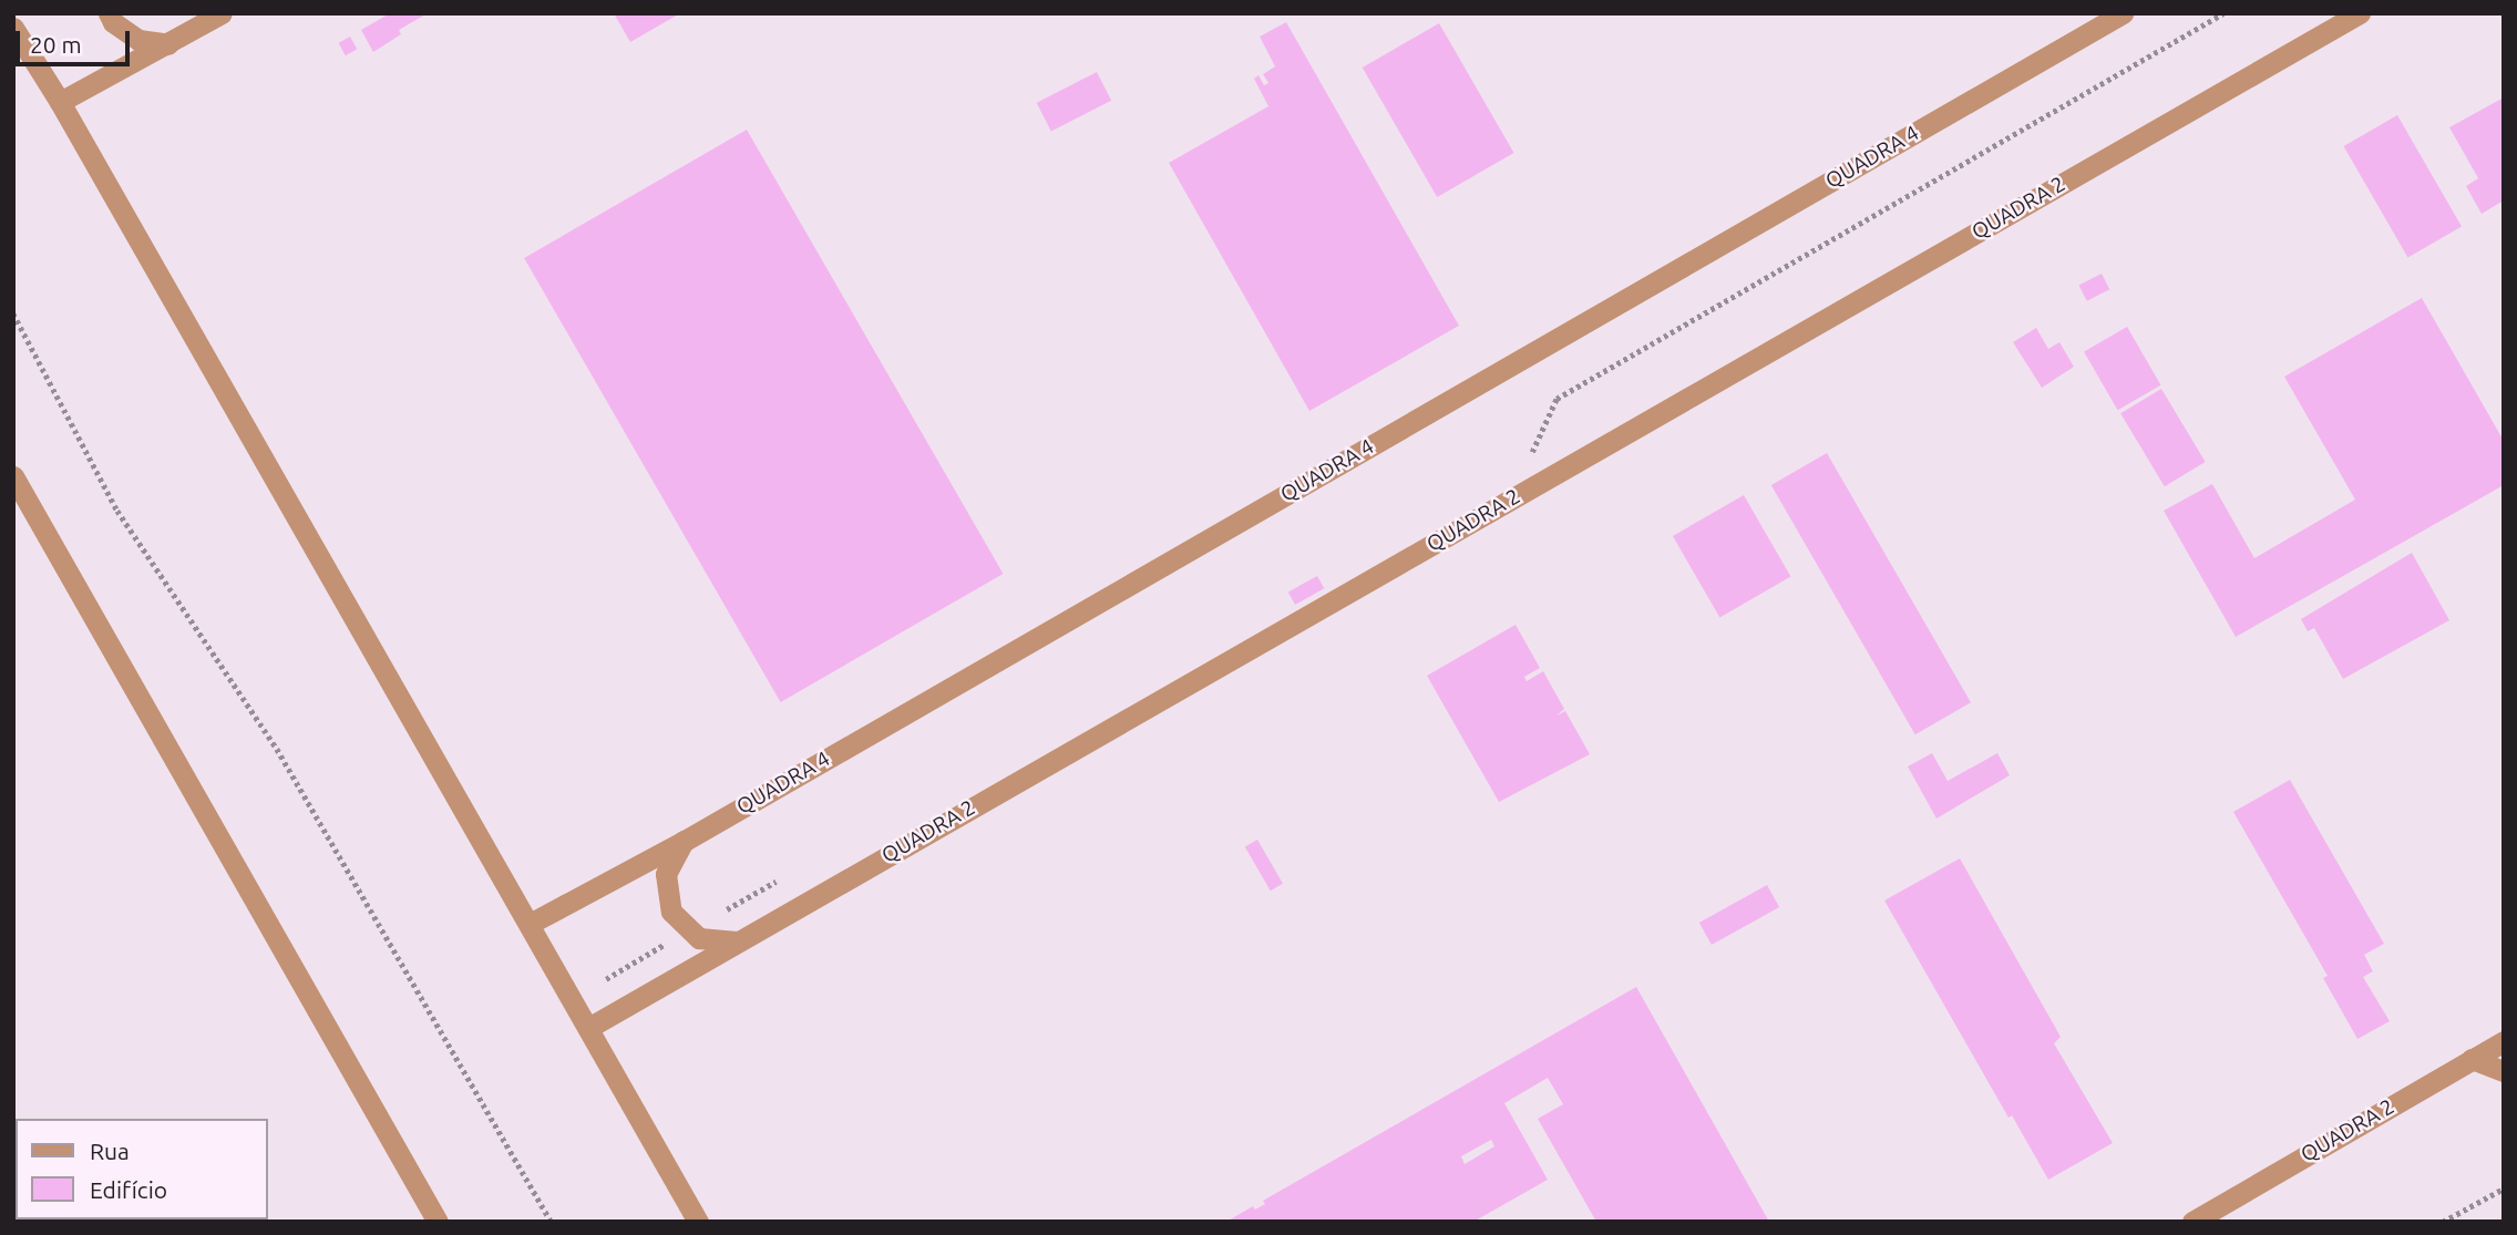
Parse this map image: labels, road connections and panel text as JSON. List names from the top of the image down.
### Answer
{
  "streets": {
    "street": ["QUADRA 4", "QUADRA 2"]
  },
  "legend": ["Rua", "Edifício"],
  "scale_bar": "20 m"
}
